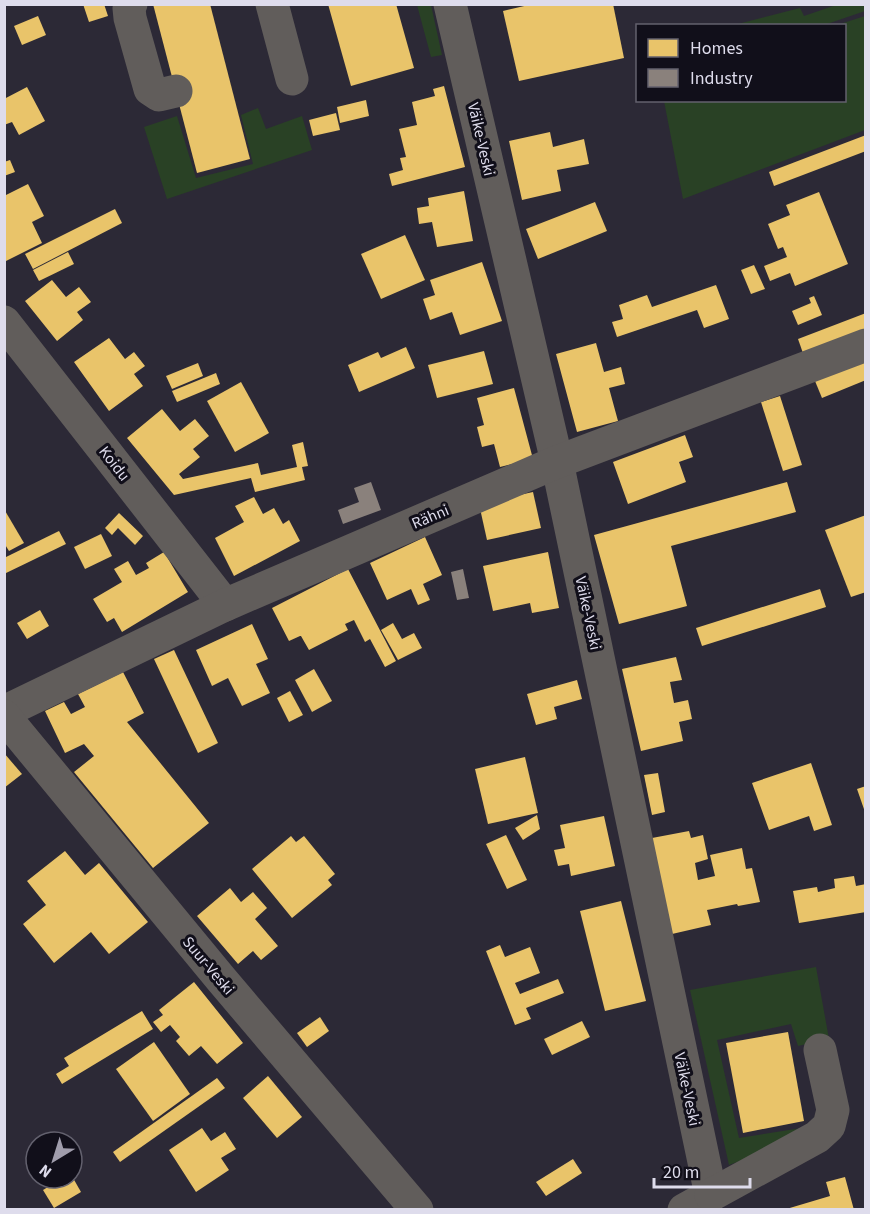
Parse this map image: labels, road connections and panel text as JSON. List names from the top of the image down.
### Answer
{
  "streets": {
    "street": [
      "Väike-Veski",
      "Koidu",
      "Rähni",
      "Suur-Veski"
    ]
  },
  "crossings": [
    ["Väike-Veski", "Rähni"],
    ["Koidu", "Rähni"],
    ["Rähni", "Suur-Veski"]
  ],
  "legend": ["Homes", "Industry"],
  "scale_bar": "20 m",
  "north": "bottom left"
}
